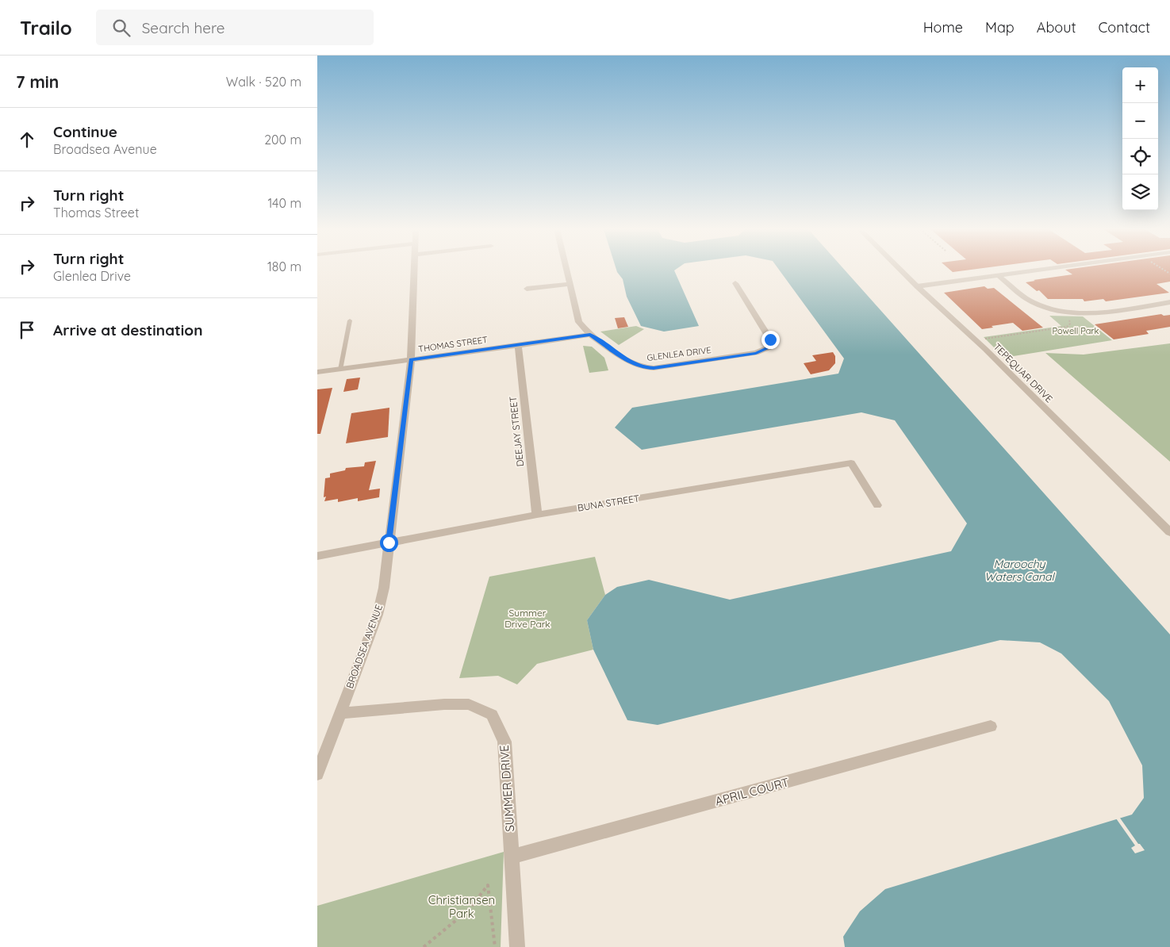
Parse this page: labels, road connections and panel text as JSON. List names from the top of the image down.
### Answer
{
  "streets": {
    "street": [
      "THOMAS STREET",
      "GLENLEA DRIVE",
      "TEPEQUAR DRIVE",
      "DEEJAY STREET",
      "BUNA STREET",
      "BROADSEA AVENUE",
      "SUMMER DRIVE",
      "APRIL COURT"
    ]
  },
  "crossings": [
    ["THOMAS STREET", "GLENLEA DRIVE"],
    ["THOMAS STREET", "DEEJAY STREET"],
    ["THOMAS STREET", "BROADSEA AVENUE"],
    ["DEEJAY STREET", "BUNA STREET"],
    ["BUNA STREET", "BROADSEA AVENUE"],
    ["BROADSEA AVENUE", "SUMMER DRIVE"],
    ["SUMMER DRIVE", "APRIL COURT"]
  ],
  "water": ["Maroochy Waters Canal"],
  "parks": ["Powell Park", "Summer Drive Park", "Christiansen Park"],
  "page": {
    "header": "Trailo",
    "search": "Search here",
    "nav": [
      "Home",
      "Map",
      "About",
      "Contact"
    ],
    "heading": ["7 min", "Walk · 520 m"],
    "map_buttons": ["+", "−"],
    "list": [
      ["Continue", "Broadsea Avenue", "200 m"],
      ["Turn right", "Thomas Street", "140 m"],
      ["Turn right", "Glenlea Drive", "180 m"],
      "Arrive at destination"
    ]
  }
}
